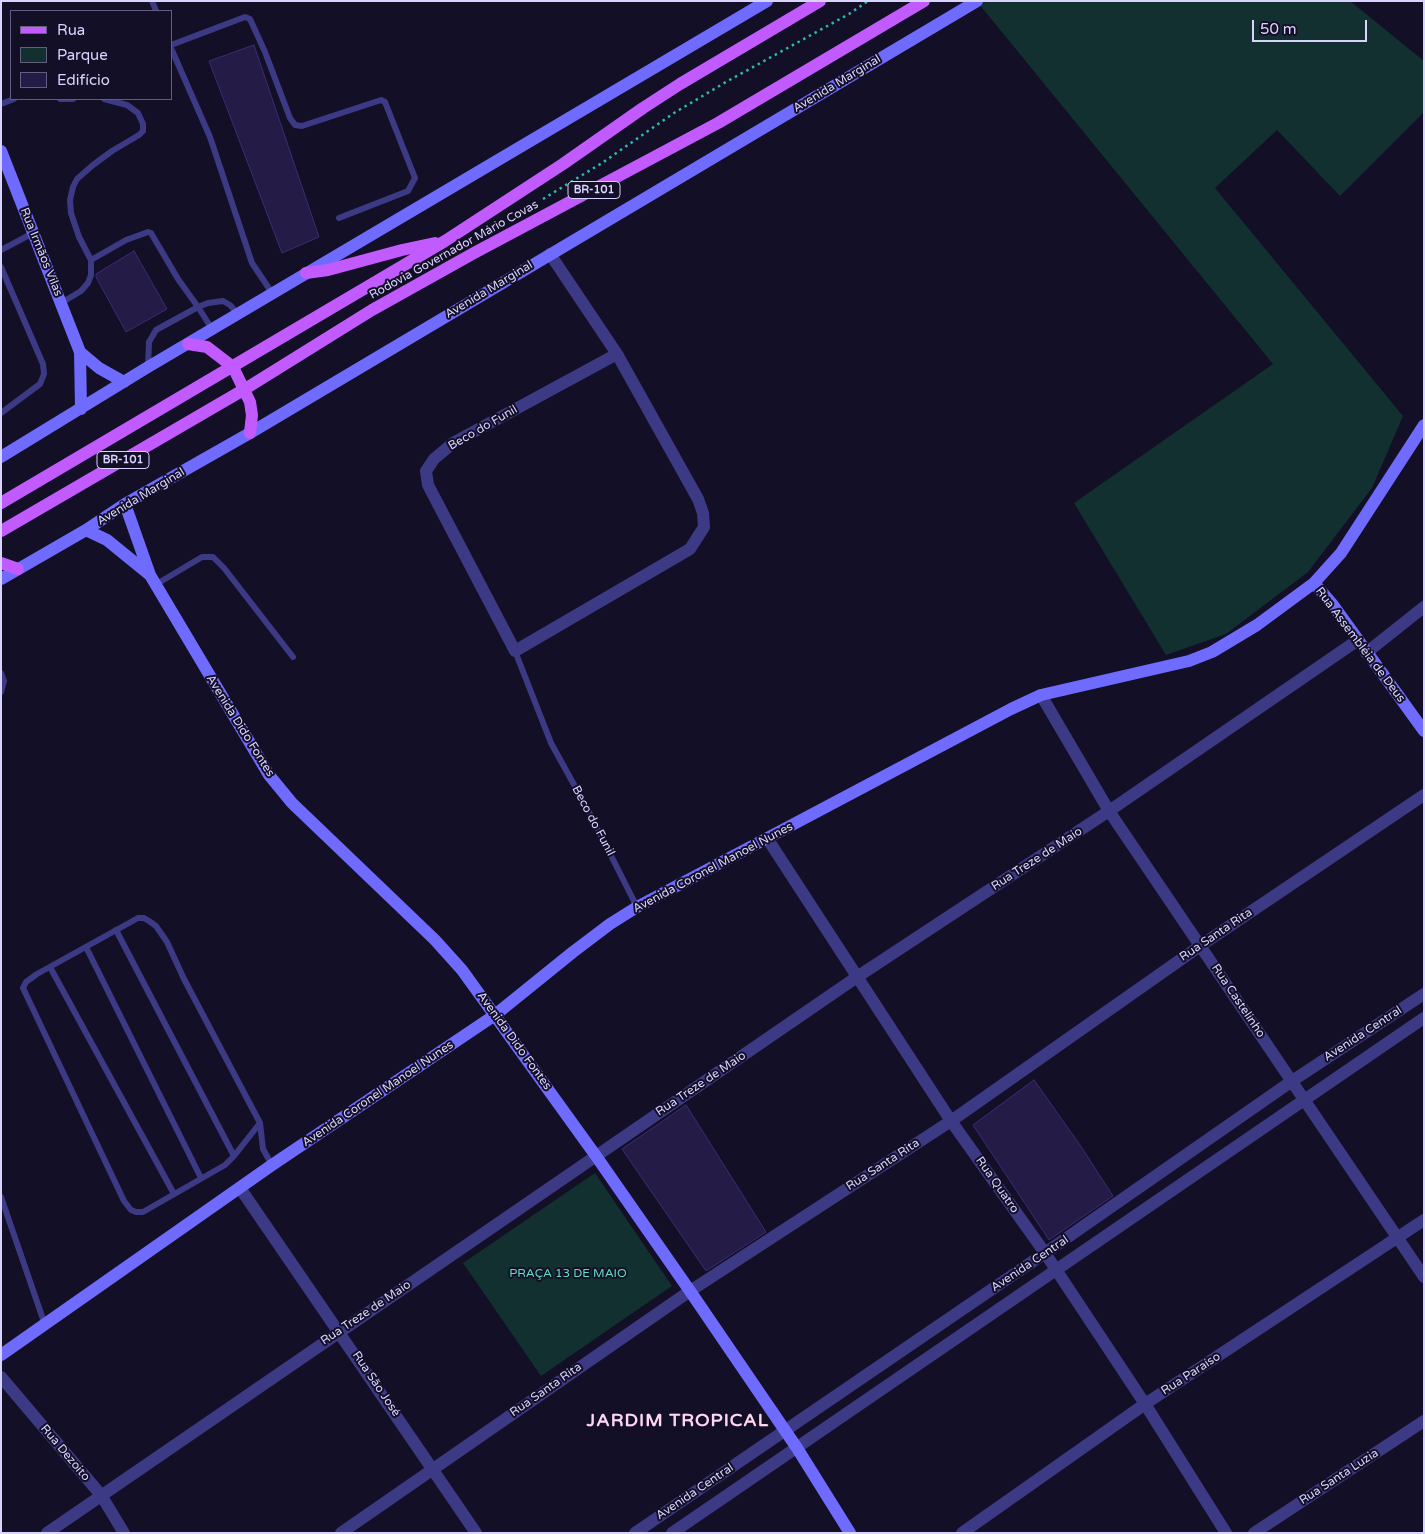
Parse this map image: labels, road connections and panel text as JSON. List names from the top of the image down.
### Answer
{
  "streets": {
    "main road": ["BR-101", "Rodovia Governador Mário Covas"],
    "street": [
      "Avenida Marginal",
      "Rua Irmãos Vilas",
      "Beco do Funil",
      "Rua Assembléia de Deus",
      "Avenida Dido Fontes",
      "Rua Treze de Maio",
      "Avenida Coronel Manoel Nunes",
      "Rua Santa Rita",
      "Rua Castelinho",
      "Avenida Central",
      "Rua Quatro",
      "Rua Paraíso",
      "Rua São José",
      "Rua Dezoito",
      "Rua Santa Luzia"
    ]
  },
  "crossings": [
    ["Avenida Marginal", "Avenida Dido Fontes"],
    ["Beco do Funil", "Avenida Coronel Manoel Nunes"],
    ["Rua Assembléia de Deus", "Rua Treze de Maio"],
    ["Rua Assembléia de Deus", "Avenida Coronel Manoel Nunes"],
    ["Avenida Dido Fontes", "Rua Treze de Maio"],
    ["Avenida Dido Fontes", "Avenida Coronel Manoel Nunes"],
    ["Avenida Dido Fontes", "Rua Santa Rita"],
    ["Avenida Dido Fontes", "Avenida Central"],
    ["Rua Treze de Maio", "Rua Castelinho"],
    ["Rua Treze de Maio", "Rua Quatro"],
    ["Rua Treze de Maio", "Rua São José"],
    ["Rua Treze de Maio", "Rua Dezoito"],
    ["Avenida Coronel Manoel Nunes", "Rua Castelinho"],
    ["Avenida Coronel Manoel Nunes", "Rua Quatro"],
    ["Avenida Coronel Manoel Nunes", "Rua São José"],
    ["Rua Santa Rita", "Rua Castelinho"],
    ["Rua Santa Rita", "Rua Quatro"],
    ["Rua Santa Rita", "Rua São José"],
    ["Rua Castelinho", "Avenida Central"],
    ["Rua Castelinho", "Rua Paraíso"],
    ["Avenida Central", "Rua Quatro"],
    ["Rua Quatro", "Rua Paraíso"]
  ],
  "districts": ["JARDIM TROPICAL"],
  "parks": ["PRAÇA 13 DE MAIO"],
  "legend": ["Rua", "Parque", "Edifício"],
  "scale_bar": "50 m"
}
